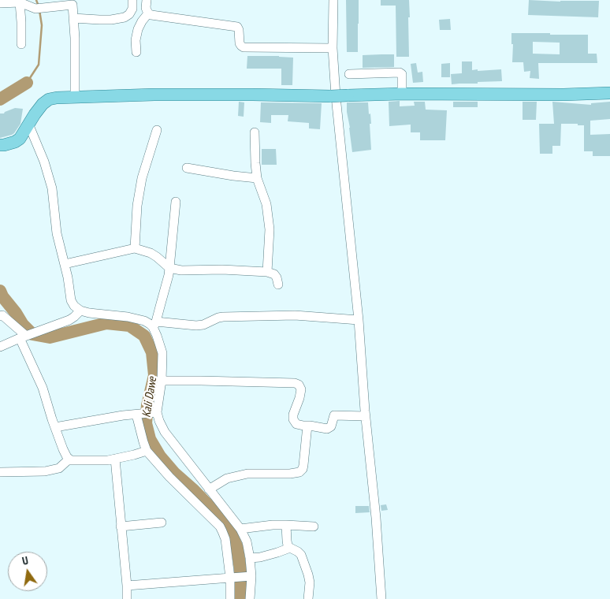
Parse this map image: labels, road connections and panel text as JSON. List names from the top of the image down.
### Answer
{
  "water": ["Kali Dawe"],
  "north": "top"
}
